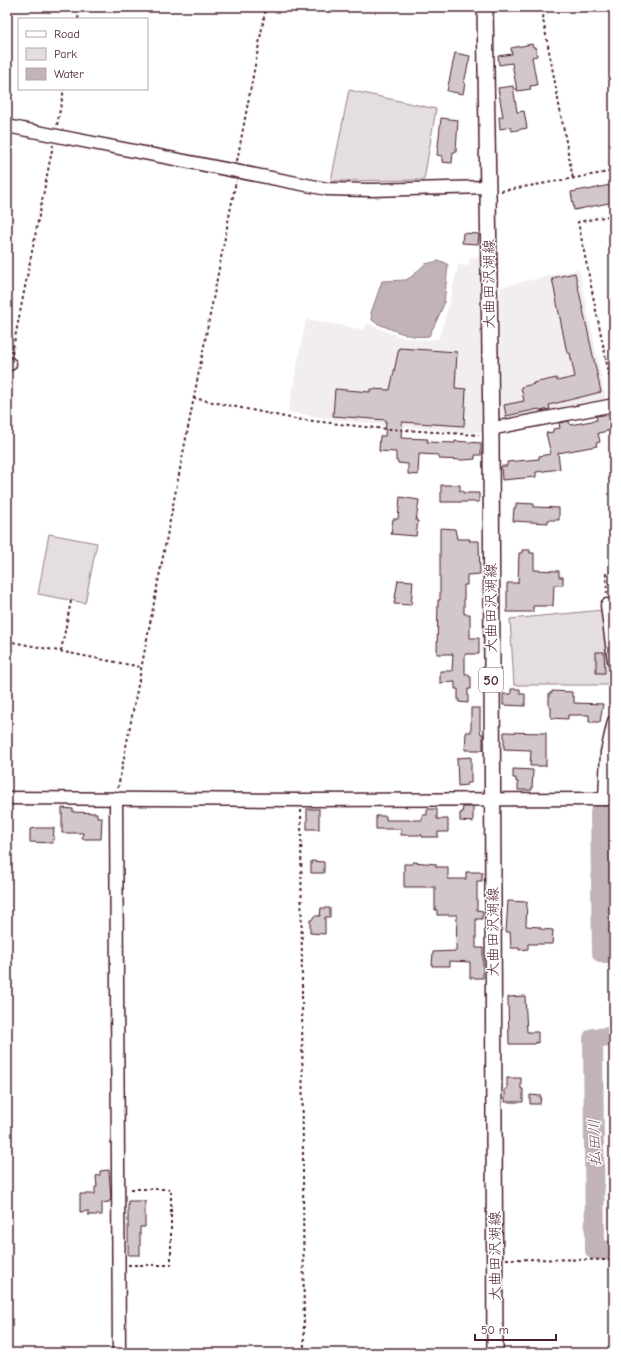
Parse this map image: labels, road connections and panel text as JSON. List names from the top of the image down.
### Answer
{
  "streets": {
    "main road": ["大曲田沢湖線", "50"]
  },
  "water": ["払田川"],
  "legend": ["Road", "Park", "Water"],
  "scale_bar": "50 m"
}
